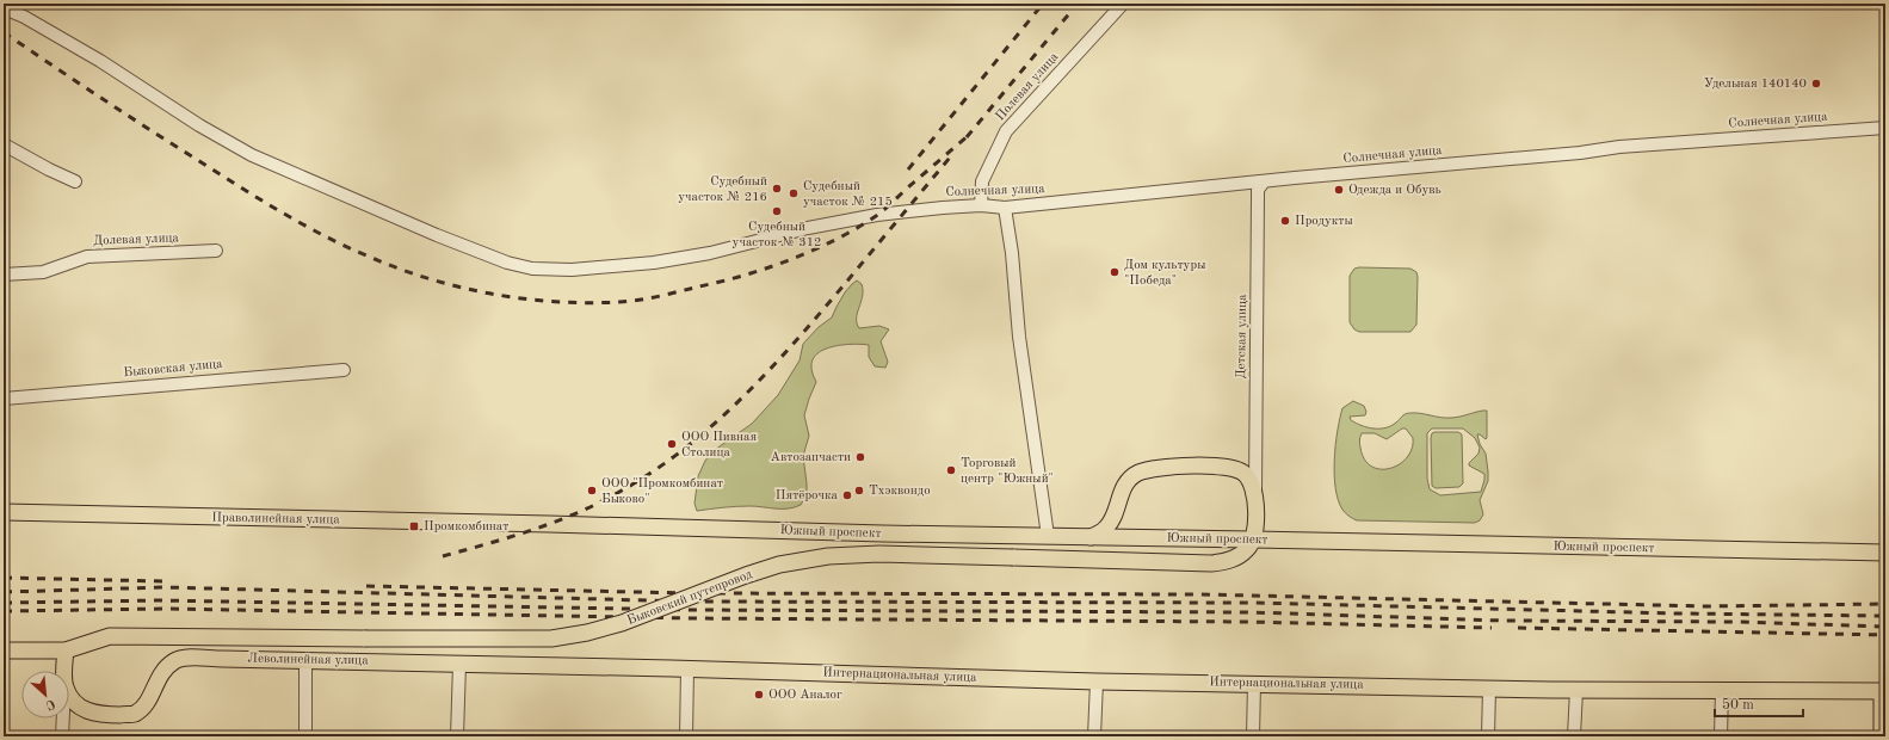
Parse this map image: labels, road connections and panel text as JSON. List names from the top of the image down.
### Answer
{
  "streets": {
    "main road": [
      "Праволинейная улица",
      "Южный проспект",
      "Быковский путепровод",
      "Леволинейная улица",
      "Интернациональная улица"
    ],
    "street": [
      "Полевая улица",
      "Солнечная улица",
      "Долевая улица",
      "Детская улица",
      "Быковская улица"
    ]
  },
  "crossings": [
    ["Полевая улица", "Солнечная улица"],
    ["Солнечная улица", "Детская улица"],
    ["Праволинейная улица", "Южный проспект"],
    ["Южный проспект", "Быковский путепровод"],
    ["Леволинейная улица", "Интернациональная улица"]
  ],
  "places": {
    "other": [
      "Удельная 140140",
      "Судебный участок № 216",
      "Одежда и Обувь",
      "Судебный участок № 215",
      "Судебный участок № 312",
      "Продукты",
      "Дом культуры \"Победа\"",
      "ООО Пивная Столица",
      "Автозапчасти",
      "Торговый центр \"Южный\"",
      "ООО \"Промкомбинат Быково\"",
      "Тхэквондо",
      "Пятёрочка",
      "ООО Аналог"
    ],
    "transit": ["Промкомбинат"]
  },
  "scale_bar": "50 m",
  "north": "bottom right"
}
